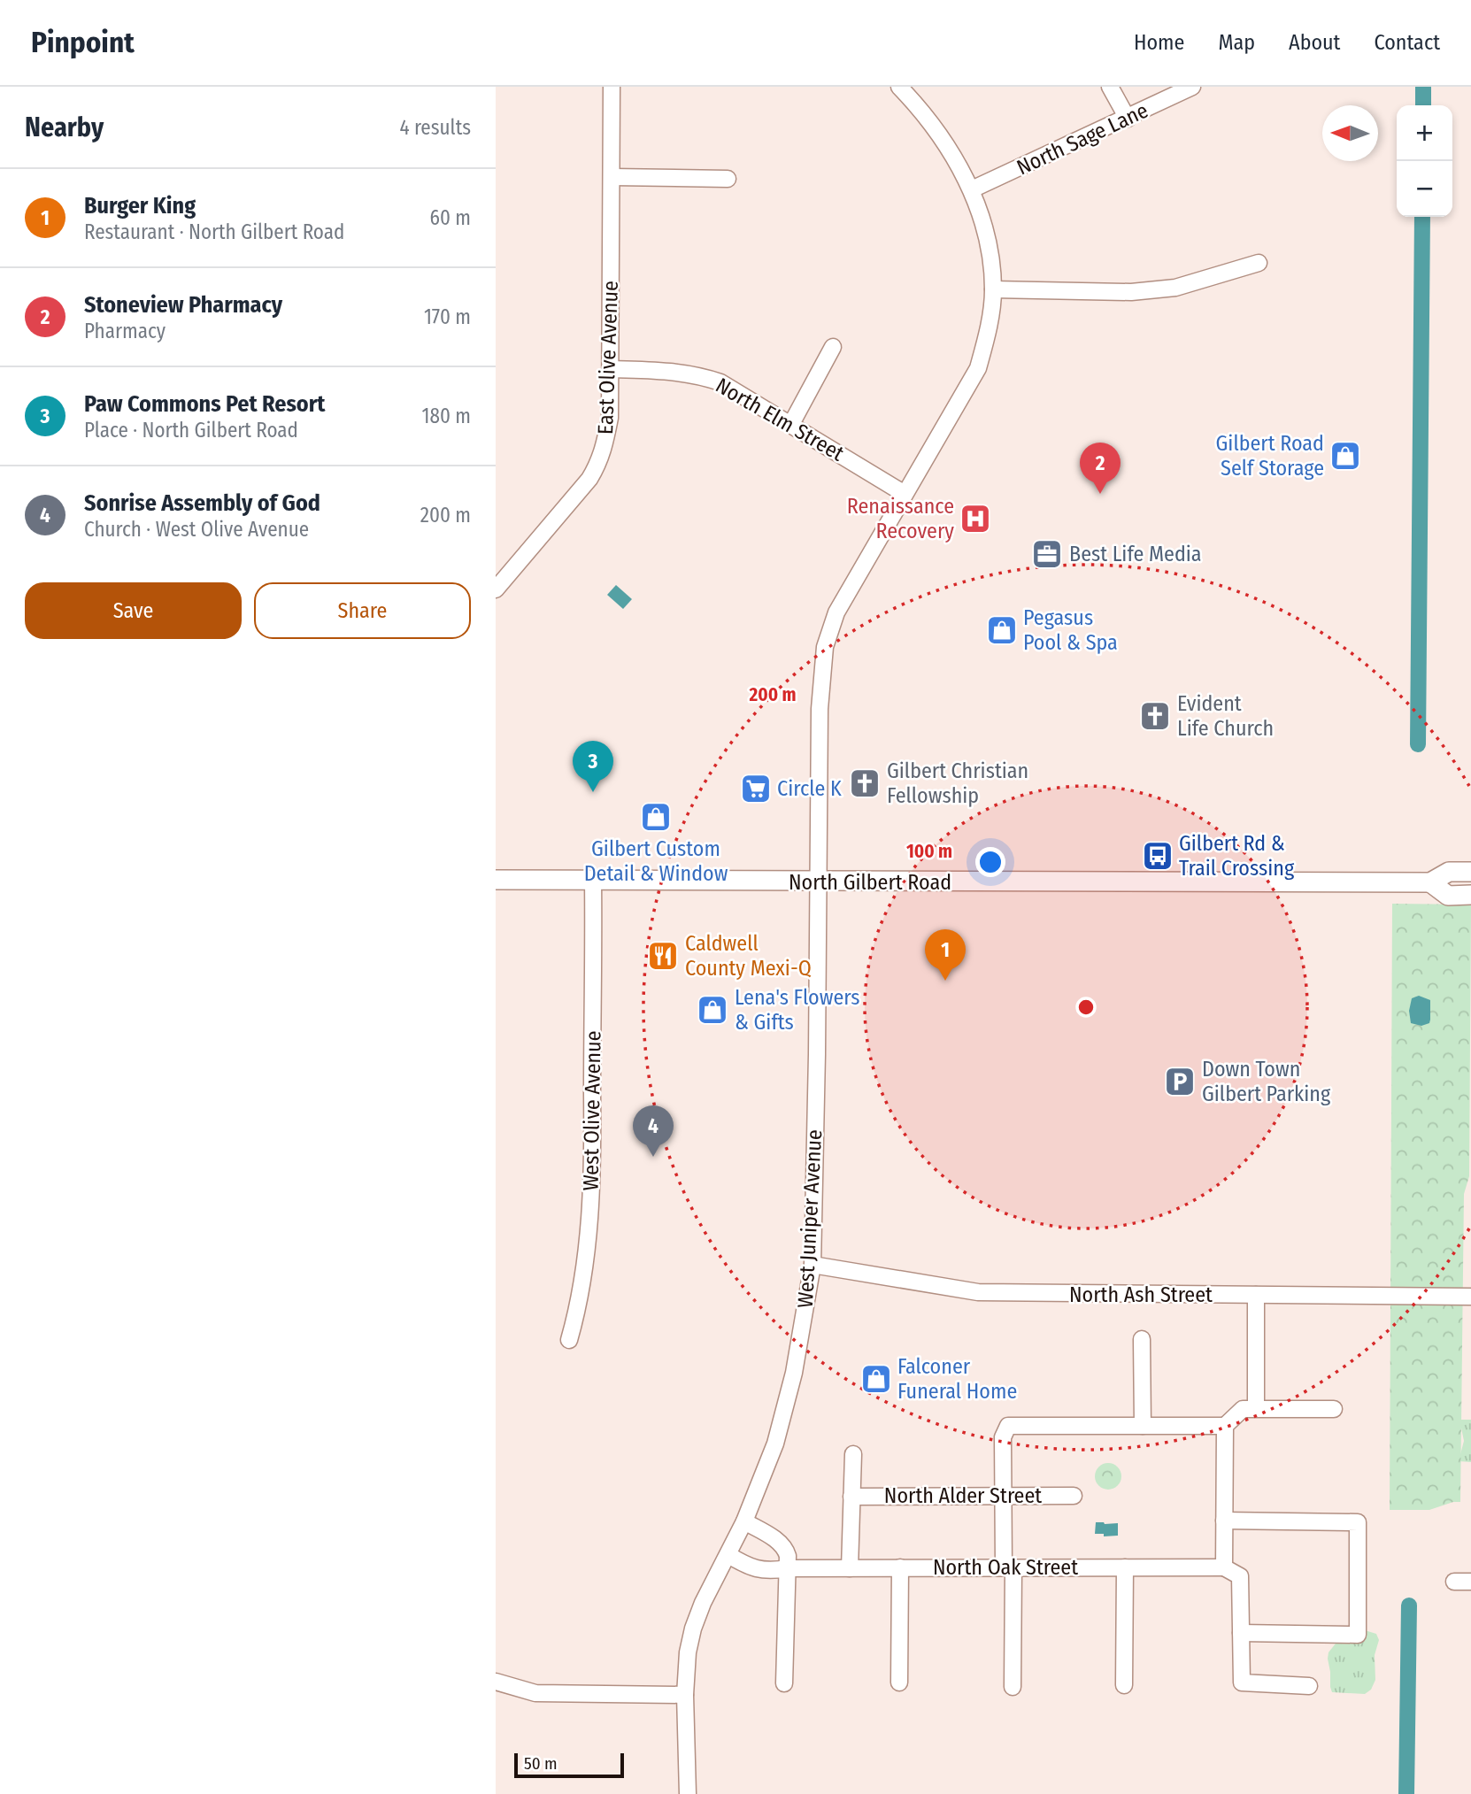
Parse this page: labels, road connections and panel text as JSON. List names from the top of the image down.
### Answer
{
  "streets": {
    "main road": ["North Gilbert Road"],
    "street": [
      "North Sage Lane",
      "East Olive Avenue",
      "North Elm Street",
      "West Olive Avenue",
      "West Juniper Avenue",
      "North Ash Street",
      "North Alder Street",
      "North Oak Street"
    ]
  },
  "crossings": [
    ["North Sage Lane", "West Juniper Avenue"],
    ["East Olive Avenue", "North Elm Street"],
    ["North Elm Street", "West Juniper Avenue"],
    ["North Gilbert Road", "West Olive Avenue"],
    ["North Gilbert Road", "West Juniper Avenue"],
    ["West Juniper Avenue", "North Ash Street"],
    ["West Juniper Avenue", "North Oak Street"]
  ],
  "places": {
    "shop": [
      "Gilbert Road Self Storage",
      "Pegasus Pool & Spa",
      "Gilbert Custom Detail & Window",
      "Lena's Flowers & Gifts",
      "Falconer Funeral Home"
    ],
    "hospital": ["Renaissance Recovery"],
    "office": ["Best Life Media"],
    "church": ["Evident Life Church", "Gilbert Christian Fellowship"],
    "supermarket": ["Circle K"],
    "bus stop": ["Gilbert Rd & Trail Crossing"],
    "restaurant": ["Caldwell County Mexi-Q"],
    "parking": ["Down Town Gilbert Parking"]
  },
  "scale_bar": "50 m",
  "north": "left",
  "page": {
    "header": "Pinpoint",
    "nav": [
      "Home",
      "Map",
      "About",
      "Contact"
    ],
    "heading": ["Nearby", "4 results"],
    "map_buttons": ["+", "−"],
    "list": [
      {
        "mark": "1",
        "name": "Burger King",
        "note": "Restaurant · North Gilbert Road",
        "value": "60 m"
      },
      {
        "mark": "2",
        "name": "Stoneview Pharmacy",
        "note": "Pharmacy",
        "value": "170 m"
      },
      {
        "mark": "3",
        "name": "Paw Commons Pet Resort",
        "note": "Place · North Gilbert Road",
        "value": "180 m"
      },
      {
        "mark": "4",
        "name": "Sonrise Assembly of God",
        "note": "Church · West Olive Avenue",
        "value": "200 m"
      }
    ],
    "pins": [
      "2",
      "3",
      "1",
      "4"
    ],
    "buttons": ["Save", "Share"],
    "scale": "50 m"
  },
  "rings": ["200 m", "100 m"]
}
